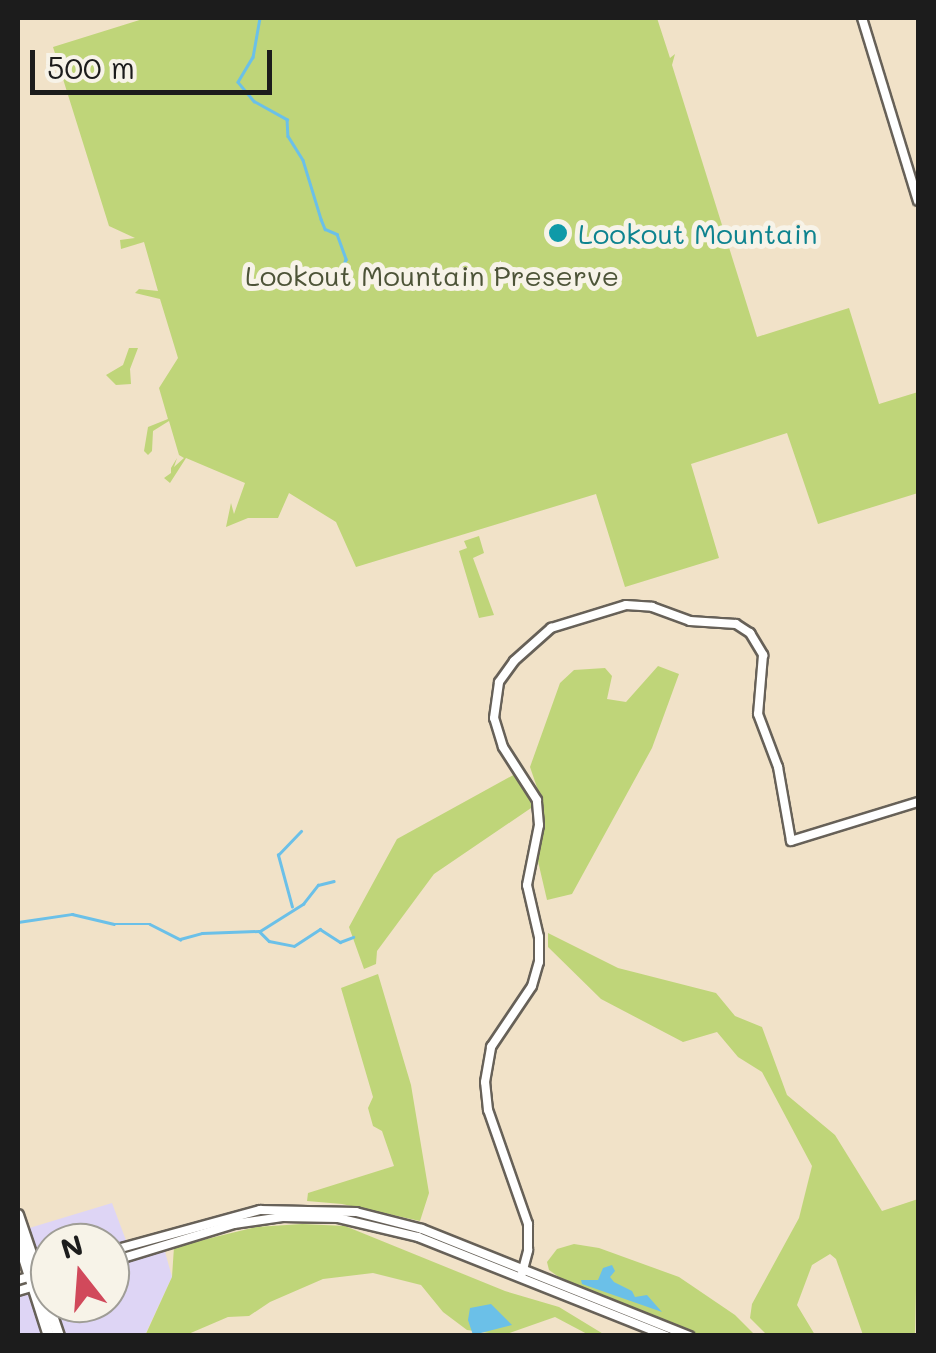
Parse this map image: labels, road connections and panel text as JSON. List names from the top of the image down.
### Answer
{
  "parks": ["Lookout Mountain Preserve"],
  "places": ["Lookout Mountain"],
  "scale_bar": "500 m",
  "north": "top"
}
